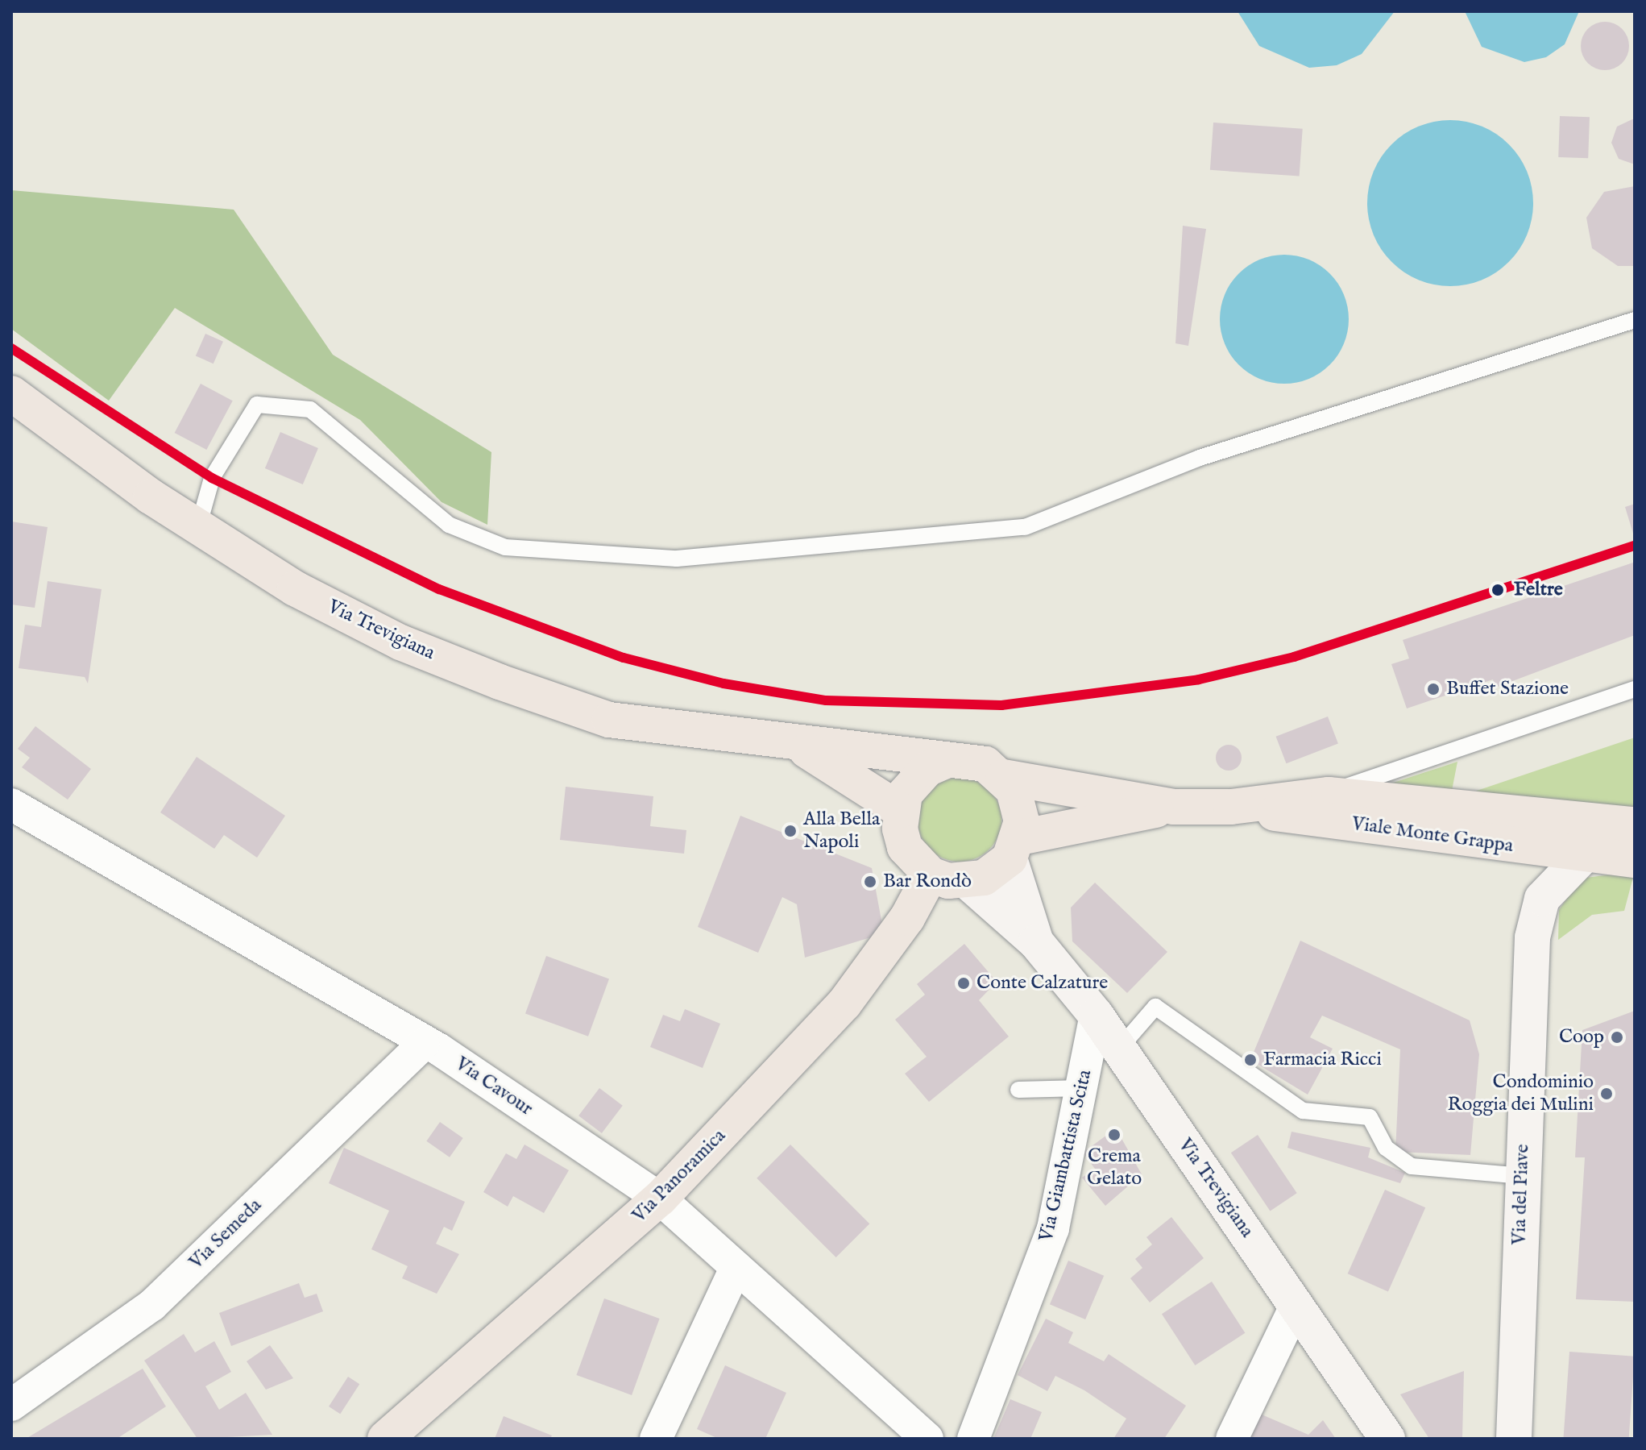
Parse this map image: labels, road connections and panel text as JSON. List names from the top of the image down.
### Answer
{
  "streets": {
    "main road": ["Via Trevigiana", "Viale Monte Grappa", "Via Panoramica"],
    "street": [
      "Via Cavour",
      "Via Giambattista Scita",
      "Via del Piave",
      "Via Semeda"
    ]
  },
  "crossings": [
    ["Via Trevigiana", "Viale Monte Grappa"],
    ["Via Trevigiana", "Via Giambattista Scita"],
    ["Via Trevigiana", "Via Panoramica"],
    ["Viale Monte Grappa", "Via Panoramica"],
    ["Viale Monte Grappa", "Via del Piave"],
    ["Via Cavour", "Via Panoramica"],
    ["Via Cavour", "Via Semeda"]
  ],
  "places": [
    "Feltre",
    "Buffet Stazione",
    "Alla Bella Napoli",
    "Bar Rondò",
    "Conte Calzature",
    "Coop",
    "Farmacia Ricci",
    "Condominio Roggia dei Mulini",
    "Crema Gelato"
  ]
}
